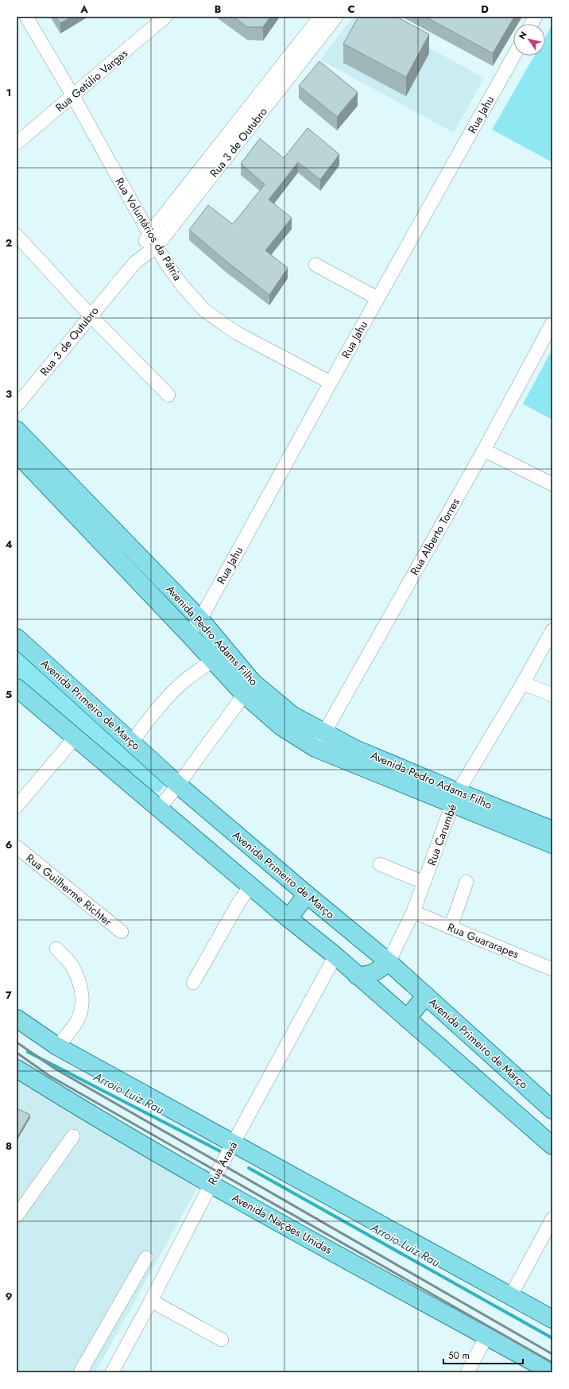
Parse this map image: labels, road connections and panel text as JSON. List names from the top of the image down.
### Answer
{
  "streets": {
    "main road": ["Avenida Pedro Adams Filho", "Avenida Primeiro de Março", "Avenida Nações Unidas"],
    "street": [
      "Rua Getúlio Vargas",
      "Rua Jahu",
      "Rua 3 de Outubro",
      "Rua Voluntários da Pátria",
      "Rua Alberto Torres",
      "Rua Carumbé",
      "Rua Guilherme Richter",
      "Rua Guararapes",
      "Rua Araxá"
    ]
  },
  "crossings": [
    ["Rua Getúlio Vargas", "Rua Voluntários da Pátria"],
    ["Rua Jahu", "Rua Voluntários da Pátria"],
    ["Rua Jahu", "Avenida Pedro Adams Filho"],
    ["Rua 3 de Outubro", "Rua Voluntários da Pátria"],
    ["Rua Alberto Torres", "Avenida Pedro Adams Filho"],
    ["Avenida Pedro Adams Filho", "Rua Carumbé"],
    ["Avenida Primeiro de Março", "Rua Carumbé"],
    ["Rua Carumbé", "Rua Guararapes"],
    ["Rua Araxá", "Avenida Nações Unidas"]
  ],
  "water": ["Arroio Luiz Rau"],
  "scale_bar": "50 m",
  "north": "top left",
  "grid": {
    "columns": [
      "A",
      "B",
      "C",
      "D"
    ],
    "rows": [
      "1",
      "2",
      "3",
      "4",
      "5",
      "6",
      "7",
      "8",
      "9"
    ]
  }
}
